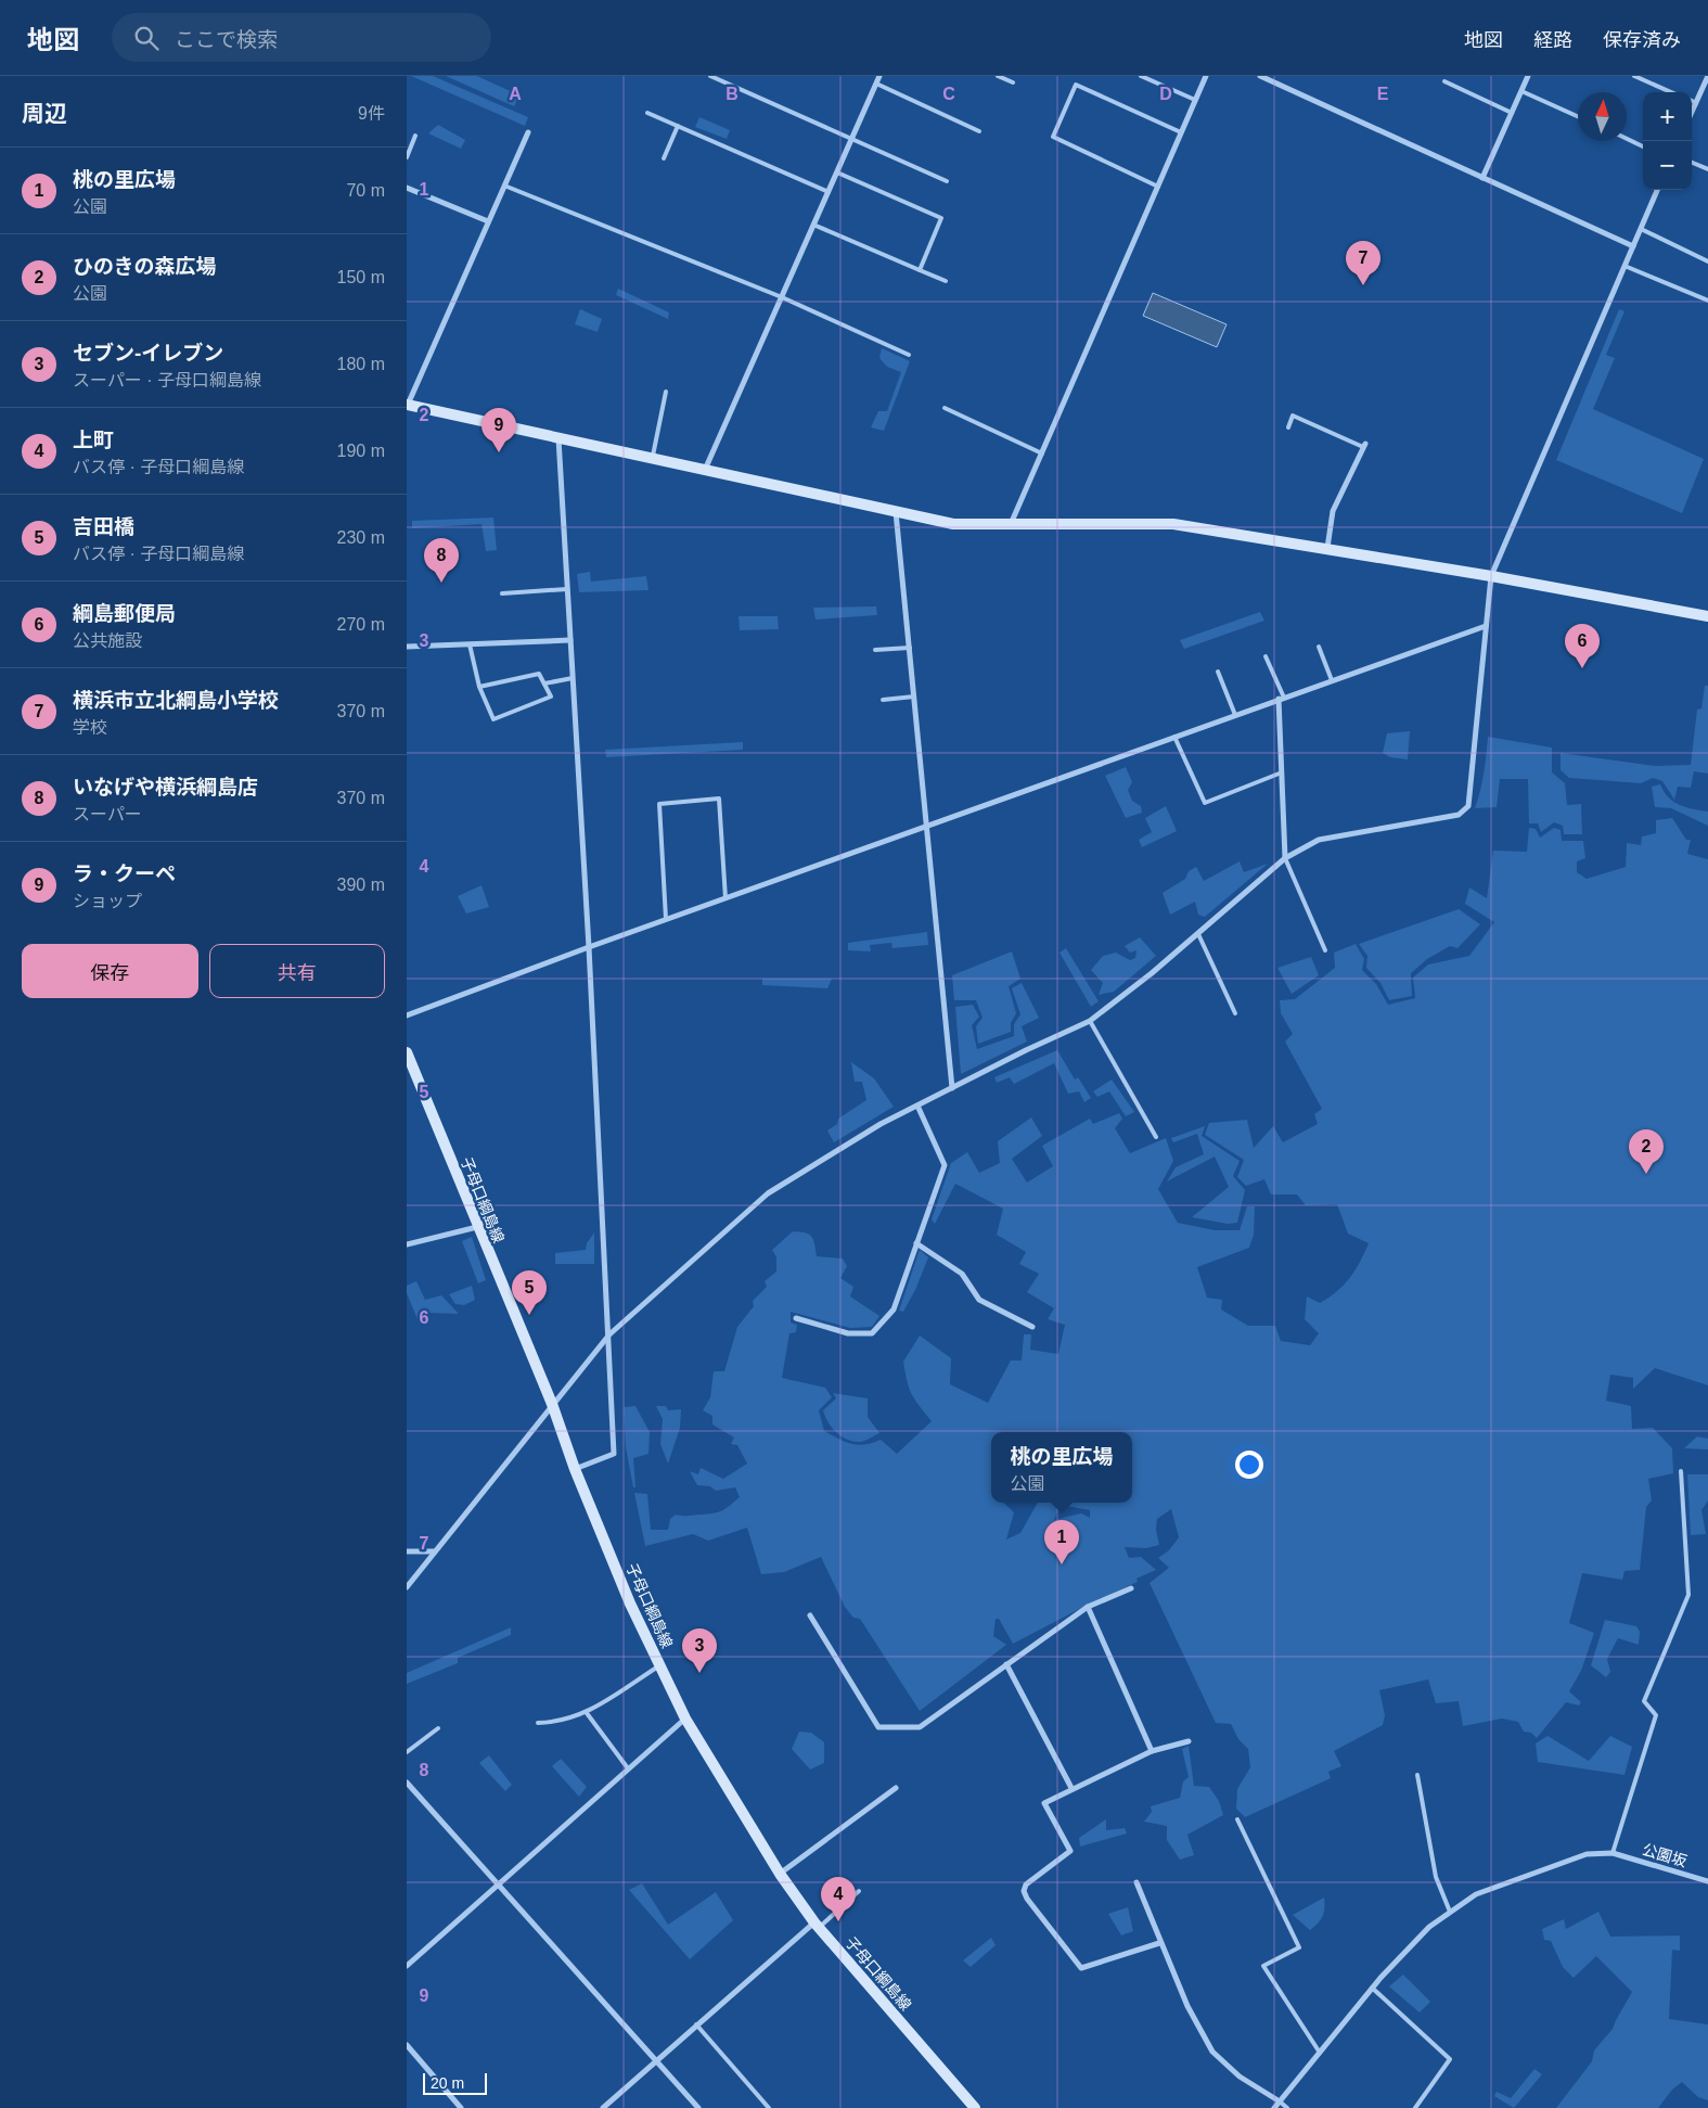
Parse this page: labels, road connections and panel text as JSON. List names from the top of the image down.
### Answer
{
  "streets": {
    "street": ["子母口綱島線", "公園坂"]
  },
  "scale_bar": "20 m",
  "north": "top",
  "page": {
    "header": "地図",
    "search": "ここで検索",
    "nav": ["地図", "経路", "保存済み"],
    "heading": ["周辺", "9件"],
    "map_buttons": ["+", "−"],
    "list": [
      {
        "mark": "1",
        "name": "桃の里広場",
        "note": "公園",
        "value": "70 m"
      },
      {
        "mark": "2",
        "name": "ひのきの森広場",
        "note": "公園",
        "value": "150 m"
      },
      {
        "mark": "3",
        "name": "セブン-イレブン",
        "note": "スーパー · 子母口綱島線",
        "value": "180 m"
      },
      {
        "mark": "4",
        "name": "上町",
        "note": "バス停 · 子母口綱島線",
        "value": "190 m"
      },
      {
        "mark": "5",
        "name": "吉田橋",
        "note": "バス停 · 子母口綱島線",
        "value": "230 m"
      },
      {
        "mark": "6",
        "name": "綱島郵便局",
        "note": "公共施設",
        "value": "270 m"
      },
      {
        "mark": "7",
        "name": "横浜市立北綱島小学校",
        "note": "学校",
        "value": "370 m"
      },
      {
        "mark": "8",
        "name": "いなげや横浜綱島店",
        "note": "スーパー",
        "value": "370 m"
      },
      {
        "mark": "9",
        "name": "ラ・クーペ",
        "note": "ショップ",
        "value": "390 m"
      }
    ],
    "pins": [
      "7",
      "9",
      "8",
      "6",
      "2",
      "5",
      "1",
      "3",
      "4"
    ],
    "buttons": ["保存", "共有"],
    "popup": ["桃の里広場", "公園"],
    "scale": "20 m"
  },
  "grid": {
    "columns": [
      "A",
      "B",
      "C",
      "D",
      "E"
    ],
    "rows": [
      "1",
      "2",
      "3",
      "4",
      "5",
      "6",
      "7",
      "8",
      "9"
    ]
  }
}
